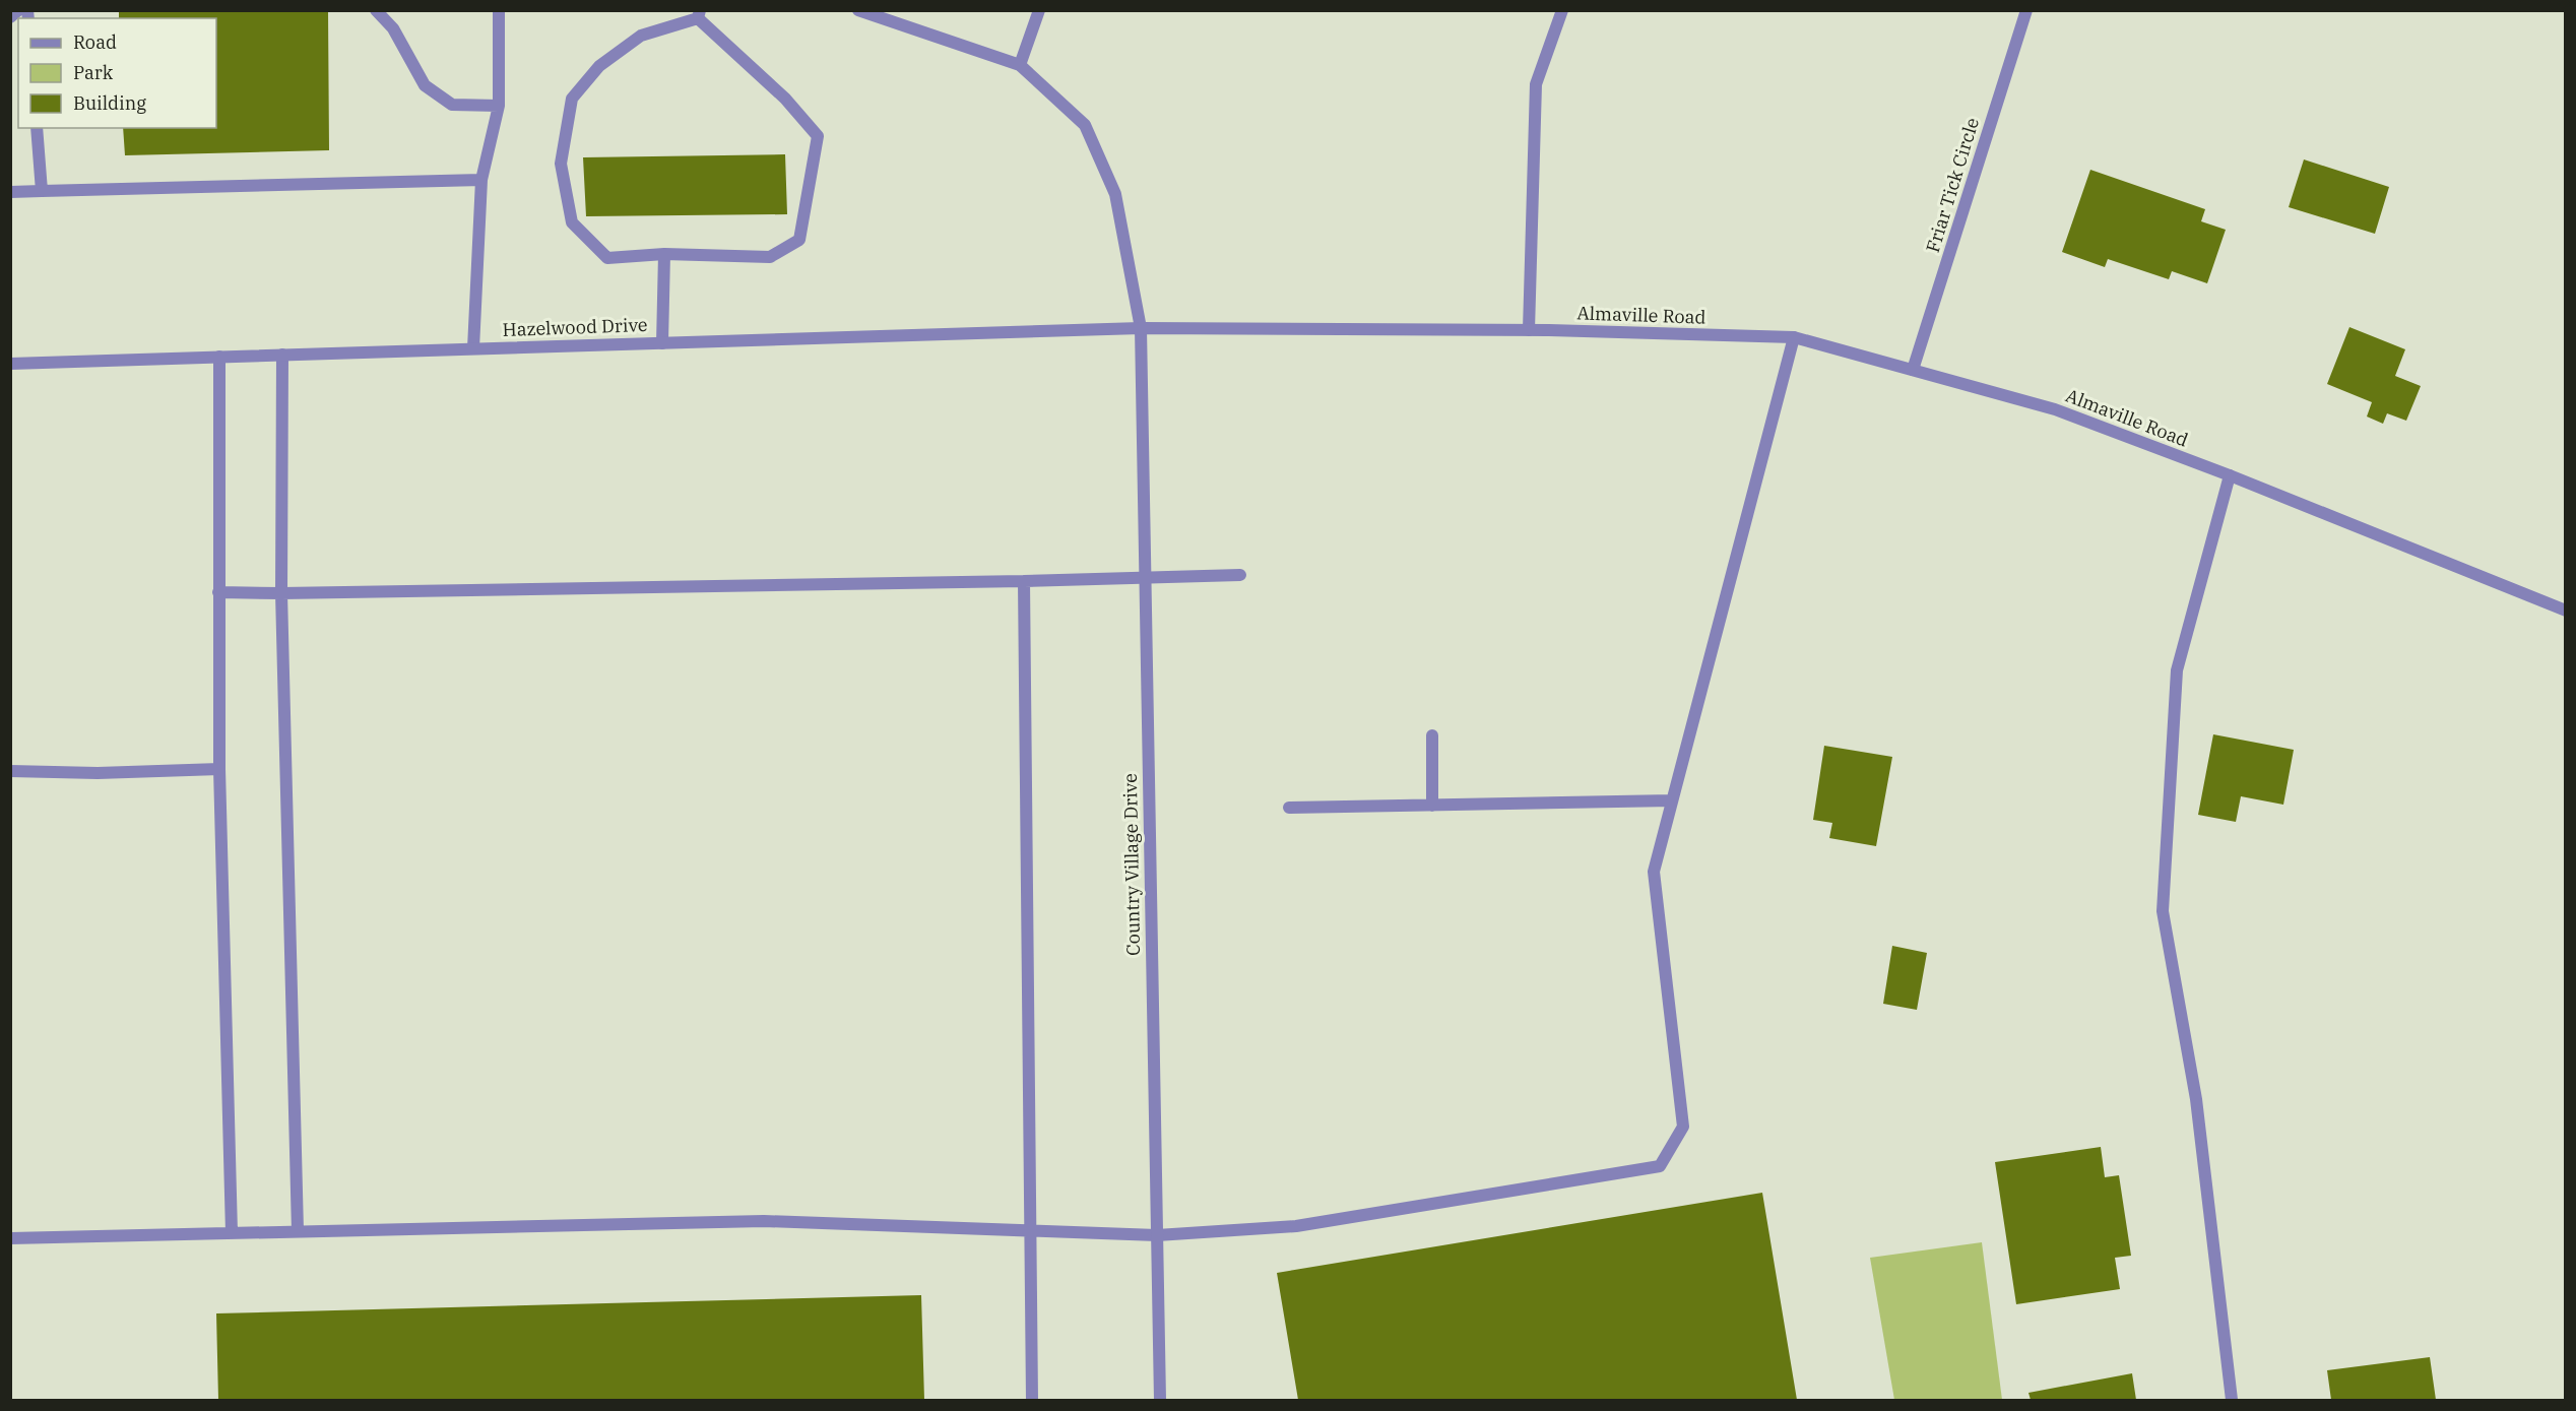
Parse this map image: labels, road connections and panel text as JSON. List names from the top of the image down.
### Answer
{
  "streets": {
    "street": [
      "Friar Tick Circle",
      "Almaville Road",
      "Hazelwood Drive",
      "Country Village Drive"
    ]
  },
  "crossings": [
    ["Friar Tick Circle", "Almaville Road"],
    ["Almaville Road", "Hazelwood Drive"],
    ["Almaville Road", "Country Village Drive"],
    ["Hazelwood Drive", "Country Village Drive"]
  ],
  "legend": ["Road", "Park", "Building"]
}
